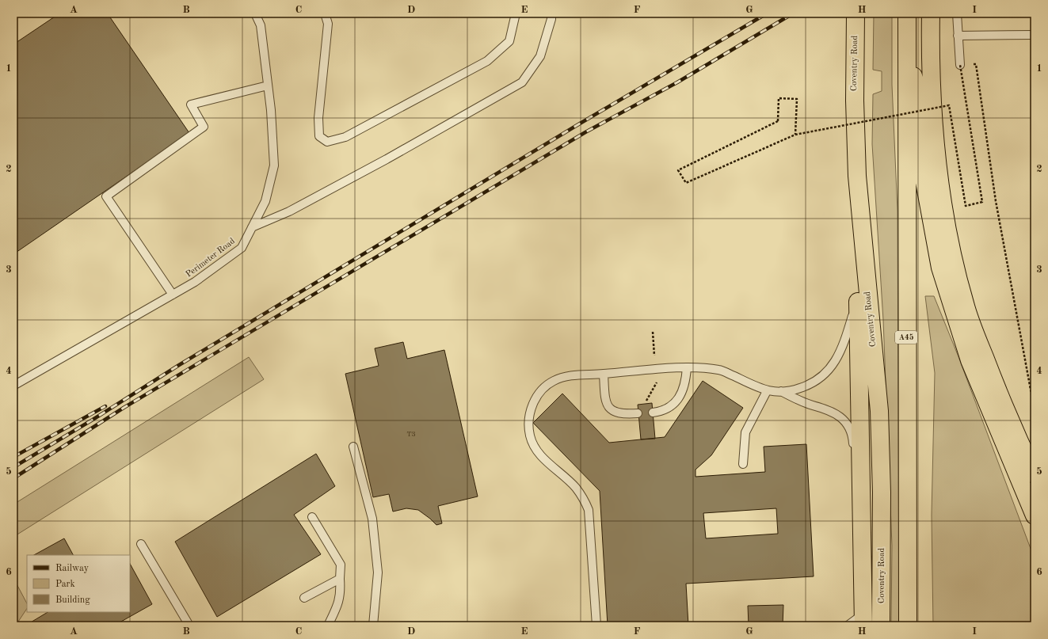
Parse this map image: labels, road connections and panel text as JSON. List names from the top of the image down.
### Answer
{
  "streets": {
    "highway": ["Coventry Road", "A45"],
    "lane": ["Perimeter Road"]
  },
  "house_numbers": ["T3"],
  "legend": ["Railway", "Park", "Building"],
  "grid": {
    "columns": [
      "A",
      "B",
      "C",
      "D",
      "E",
      "F",
      "G",
      "H",
      "I"
    ],
    "rows": [
      "1",
      "2",
      "3",
      "4",
      "5",
      "6"
    ]
  }
}
